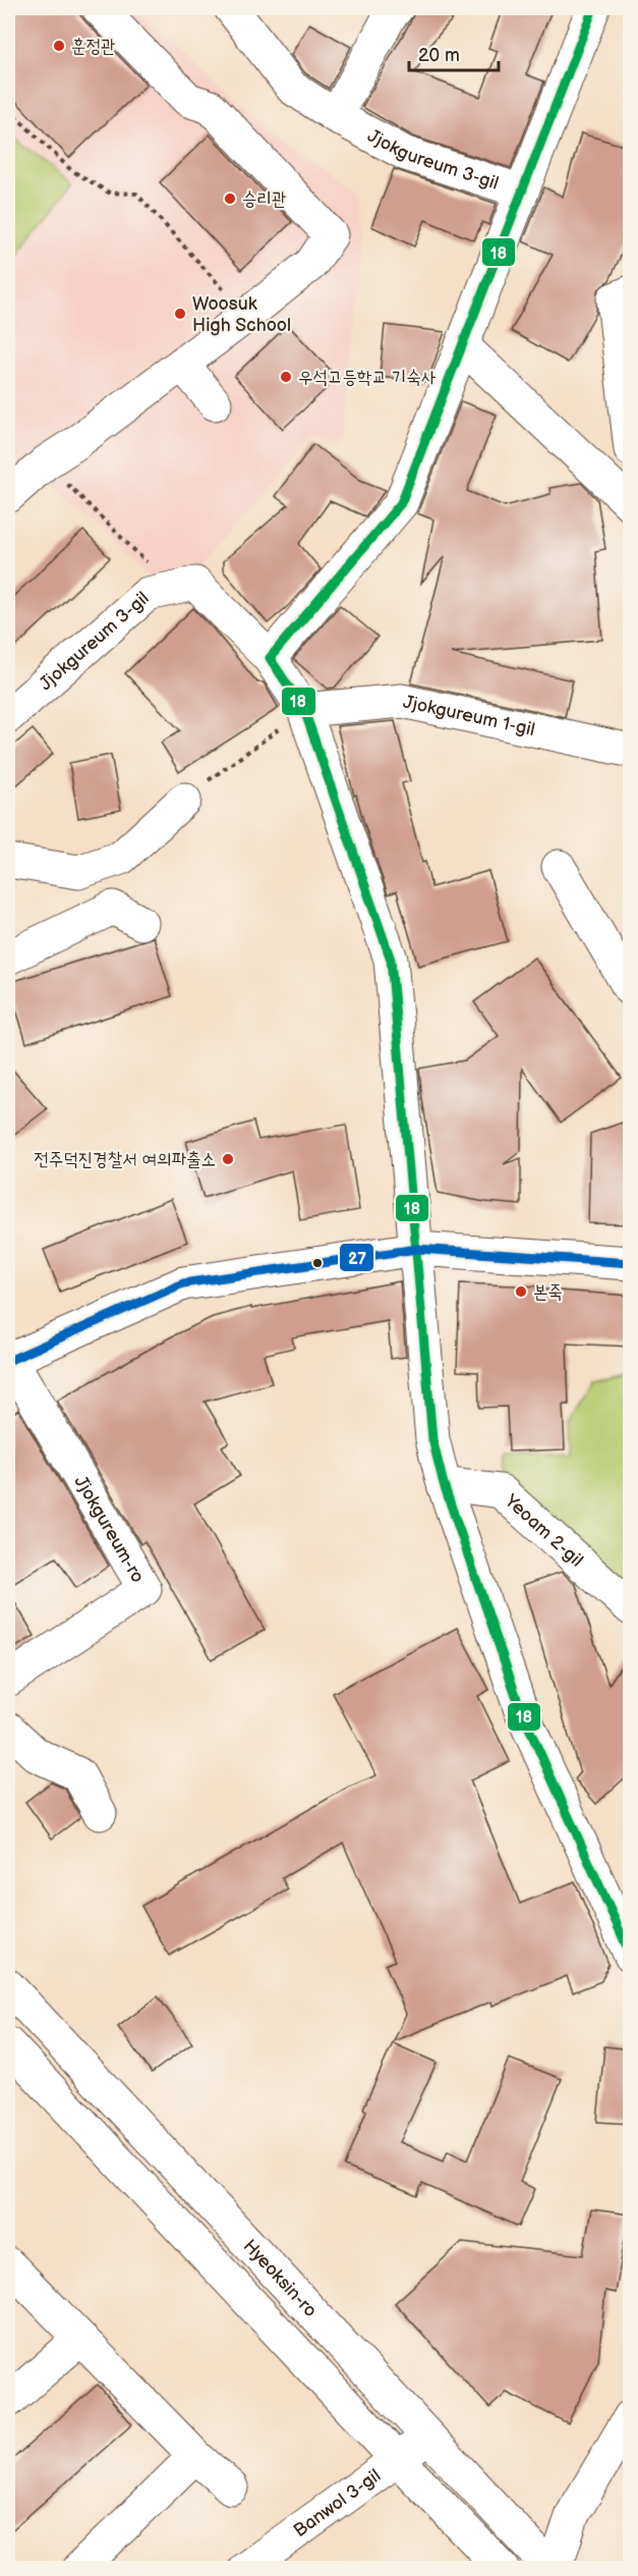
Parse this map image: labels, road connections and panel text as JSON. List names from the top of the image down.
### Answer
{
  "streets": {
    "street": [
      "Jjokgureum 3-gil",
      "Jjokgureum 1-gil",
      "Jjokgureum-ro",
      "Yeoam 2-gil",
      "Hyeoksin-ro",
      "Banwol 3-gil"
    ]
  },
  "crossings": [
    ["Hyeoksin-ro", "Banwol 3-gil"]
  ],
  "places": [
    "훈정관",
    "승리관",
    "Woosuk High School",
    "우석고등학교 기숙사",
    "전주덕진경찰서 여의파출소",
    "본죽"
  ],
  "lines": ["transit line 18", "transit line 27"],
  "scale_bar": "20 m"
}
